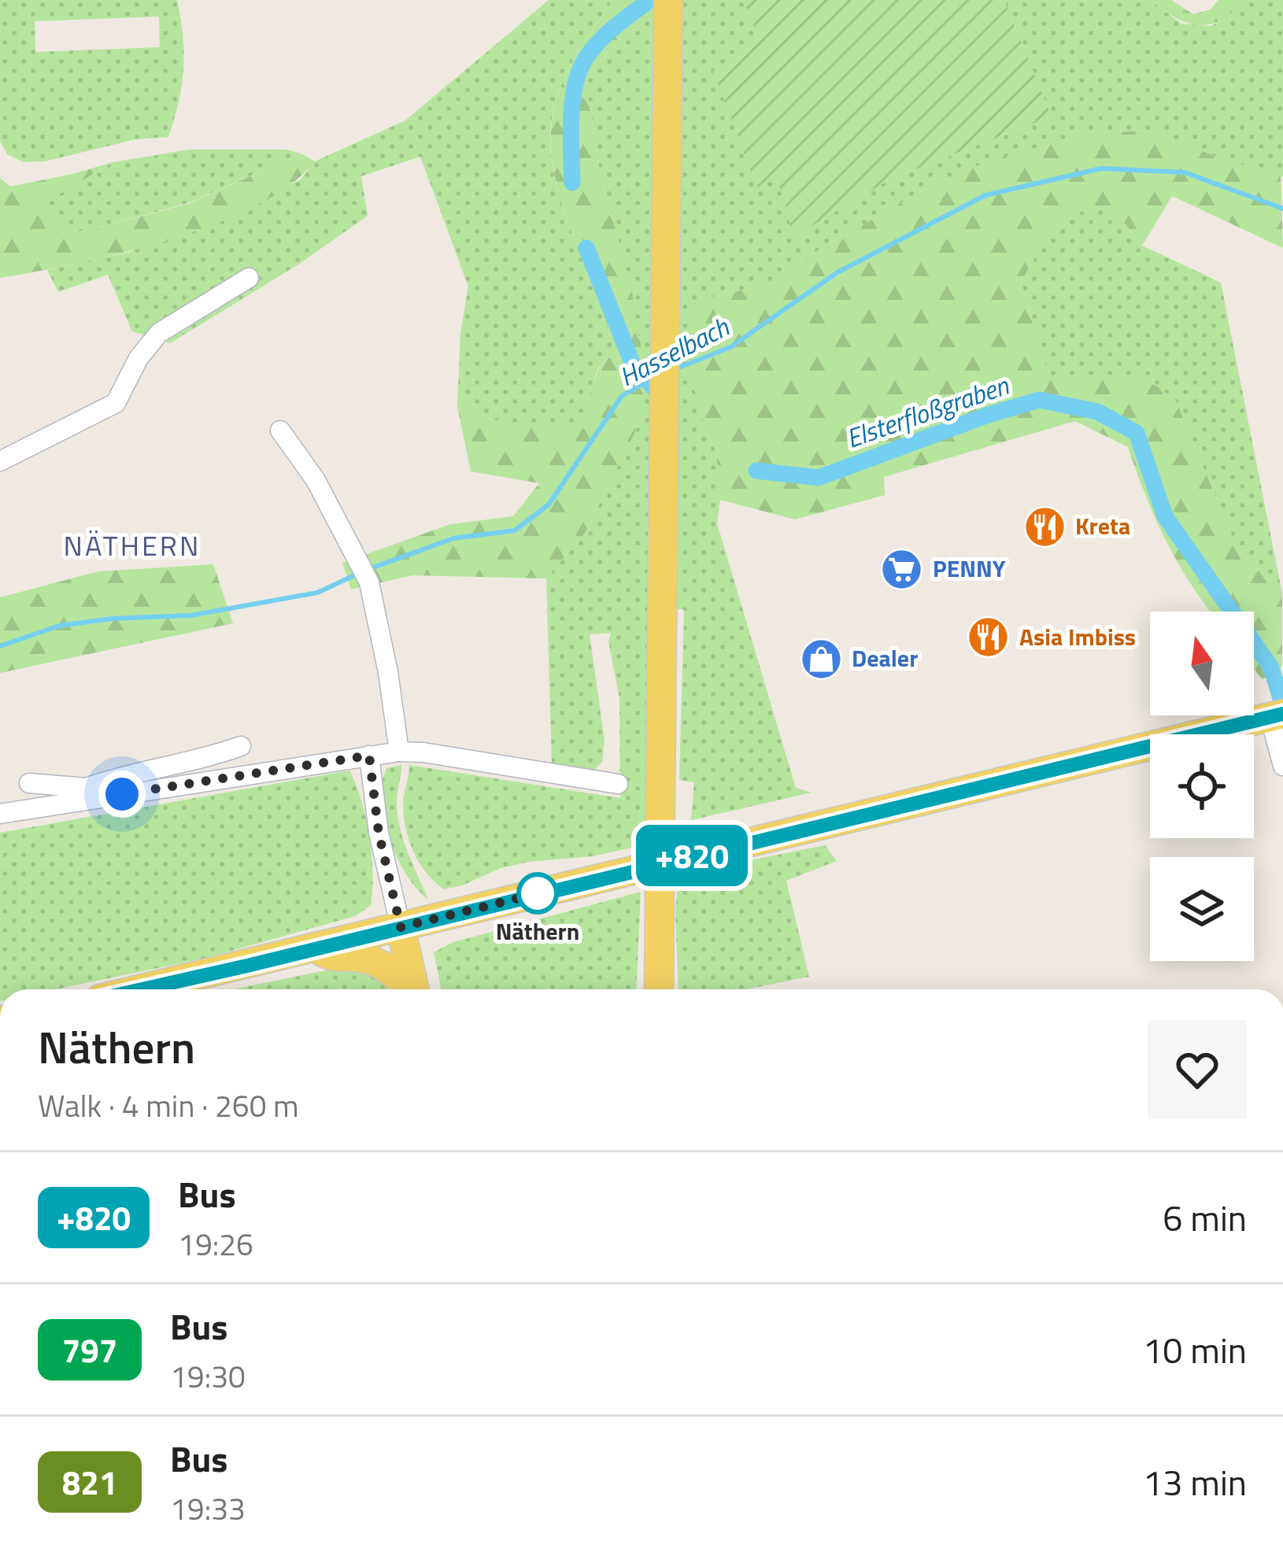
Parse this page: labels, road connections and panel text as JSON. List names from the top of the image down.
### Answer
{
  "districts": ["NÄTHERN"],
  "water": ["Hasselbach", "Elsterfloßgraben"],
  "places": {
    "restaurant": ["Kreta", "Asia Imbiss"],
    "supermarket": ["PENNY"],
    "shop": ["Dealer"],
    "other": ["Näthern"]
  },
  "lines": ["bus line +820"],
  "north": "top",
  "page": {
    "on_map": "+820",
    "heading": ["Näthern", "Walk · 4 min · 260 m"],
    "list": [
      {
        "mark": "+820",
        "name": "Bus",
        "note": "19:26",
        "value": "6 min"
      },
      {
        "mark": "797",
        "name": "Bus",
        "note": "19:30",
        "value": "10 min"
      },
      {
        "mark": "821",
        "name": "Bus",
        "note": "19:33",
        "value": "13 min"
      }
    ]
  }
}
